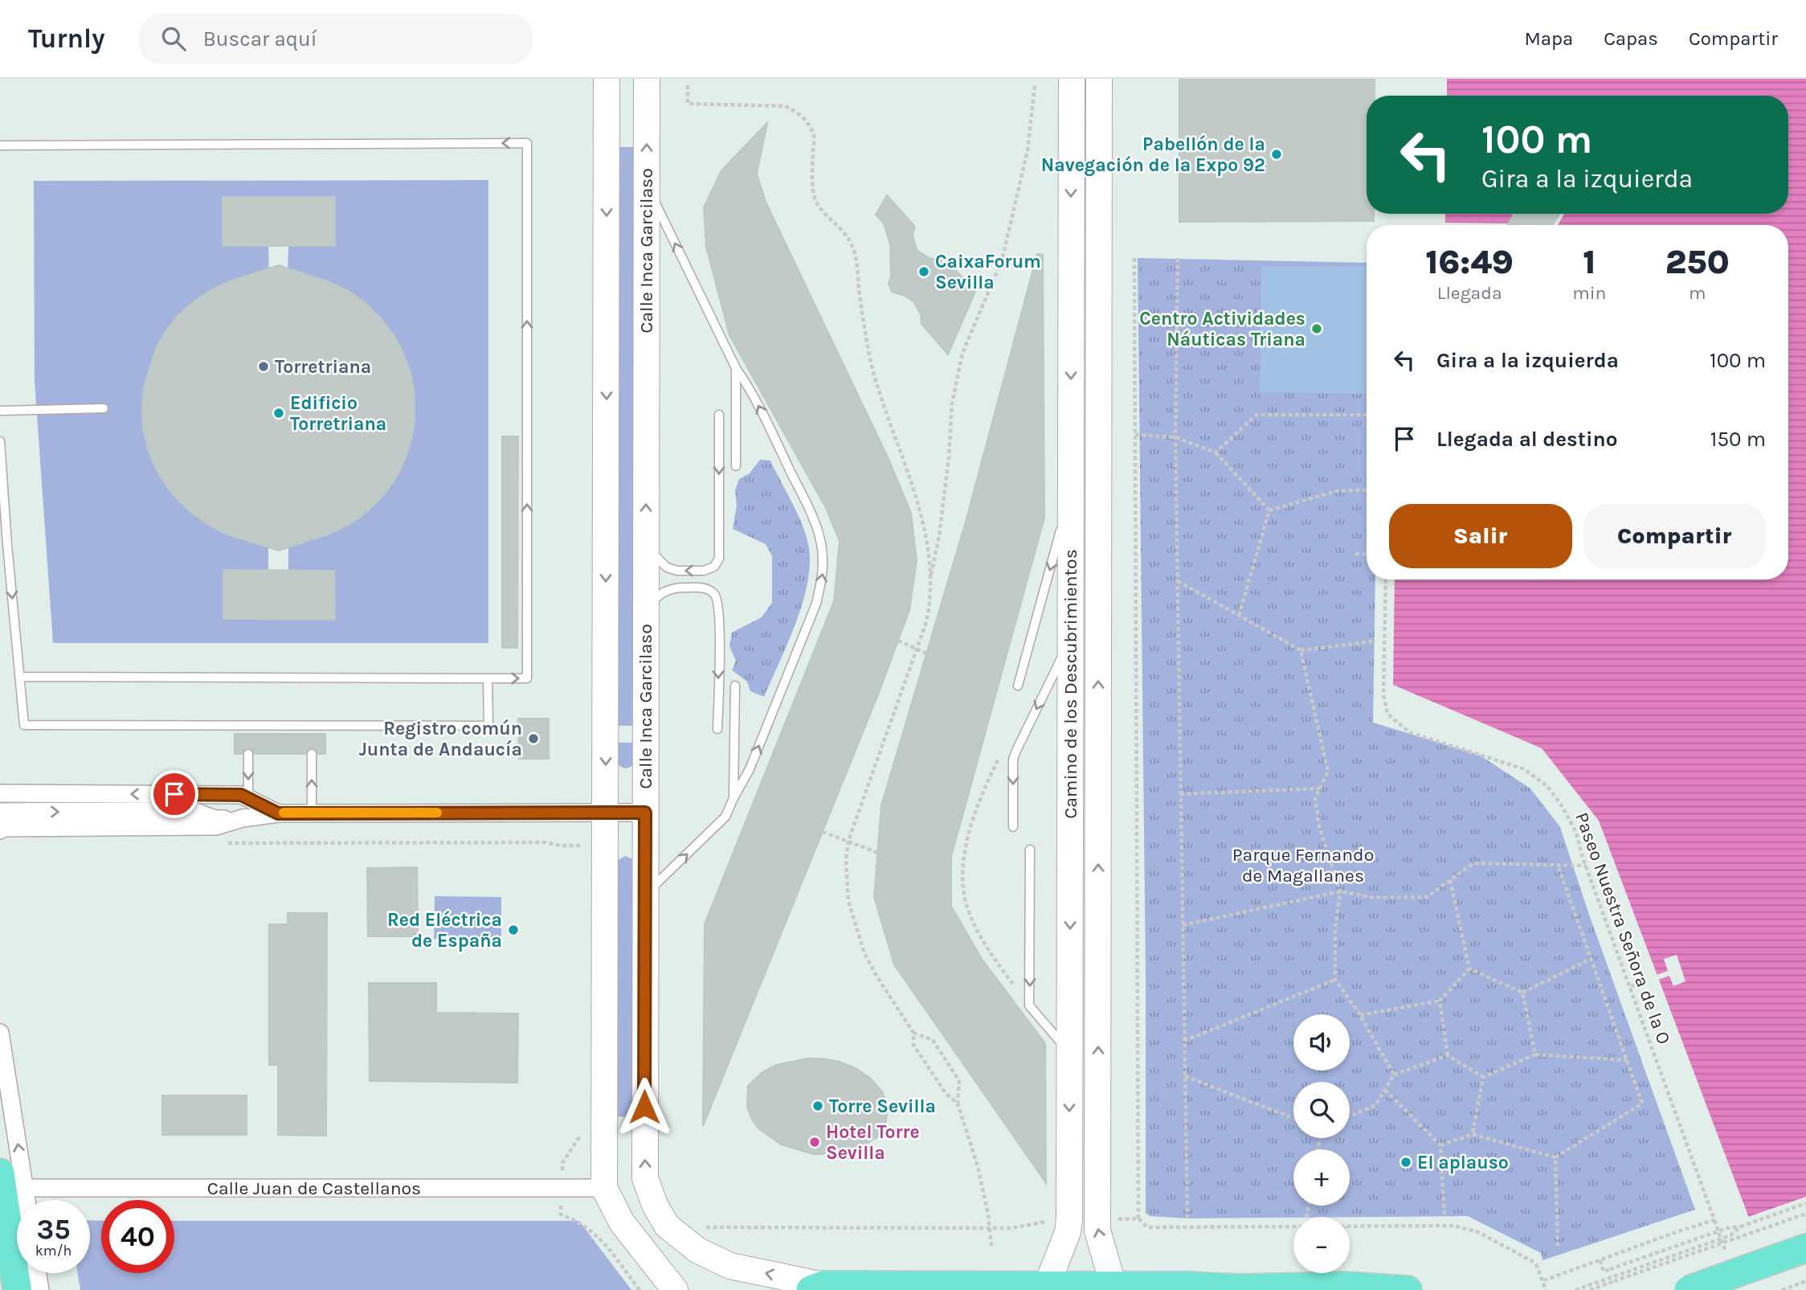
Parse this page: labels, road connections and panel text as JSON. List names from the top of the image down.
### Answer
{
  "streets": {
    "street": ["Calle Inca Garcilaso", "Camino de los Descubrimientos", "Calle Juan de Castellanos"],
    "path": ["Paseo Nuestra Señora de la O"]
  },
  "parks": ["Parque Fernando de Magallanes"],
  "places": [
    "Pabellón de la Navegación de la Expo 92",
    "CaixaForum Sevilla",
    "Centro Actividades Náuticas Triana",
    "Torretriana",
    "Edificio Torretriana",
    "Registro común Junta de Andaucía",
    "Red Eléctrica de España",
    "Torre Sevilla",
    "Hotel Torre Sevilla",
    "El aplauso"
  ],
  "page": {
    "header": "Turnly",
    "search": "Buscar aquí",
    "nav": ["Mapa", "Capas", "Compartir"],
    "turn": ["100 m", "Gira a la izquierda"],
    "eta": [
      "16:49",
      "Llegada",
      "1",
      "min",
      "250",
      "m"
    ],
    "list": [
      {
        "name": "Gira a la izquierda",
        "value": "100 m"
      },
      {
        "name": "Llegada al destino",
        "value": "150 m"
      }
    ],
    "buttons": ["Salir", "Compartir"],
    "map_buttons": ["+", "−"],
    "speed": "35 km/h",
    "limit": "40"
  }
}
